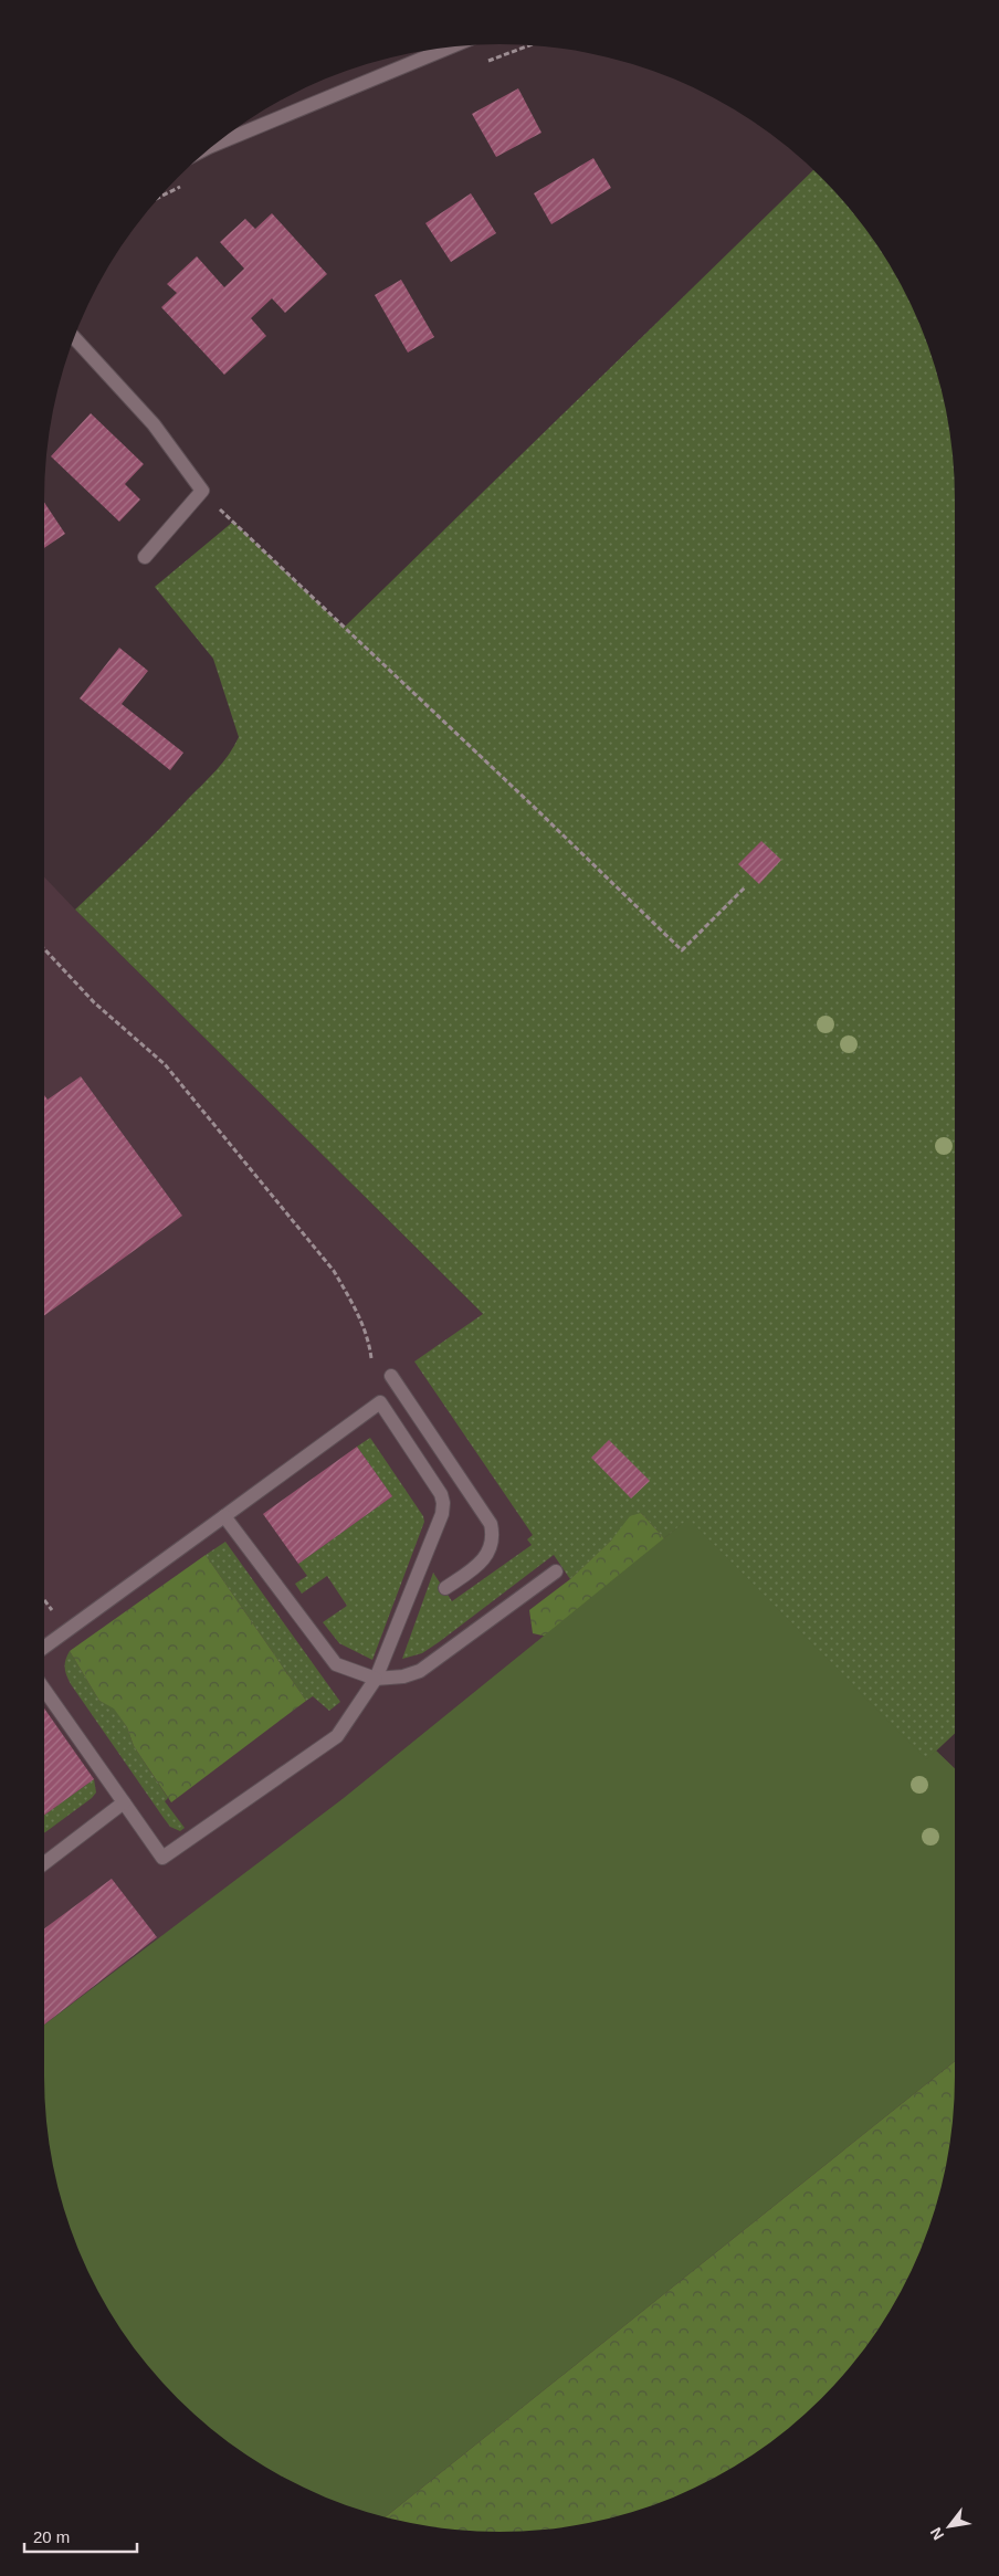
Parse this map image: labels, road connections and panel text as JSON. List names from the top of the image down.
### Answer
{
  "scale_bar": "20 m",
  "north": "bottom left"
}
